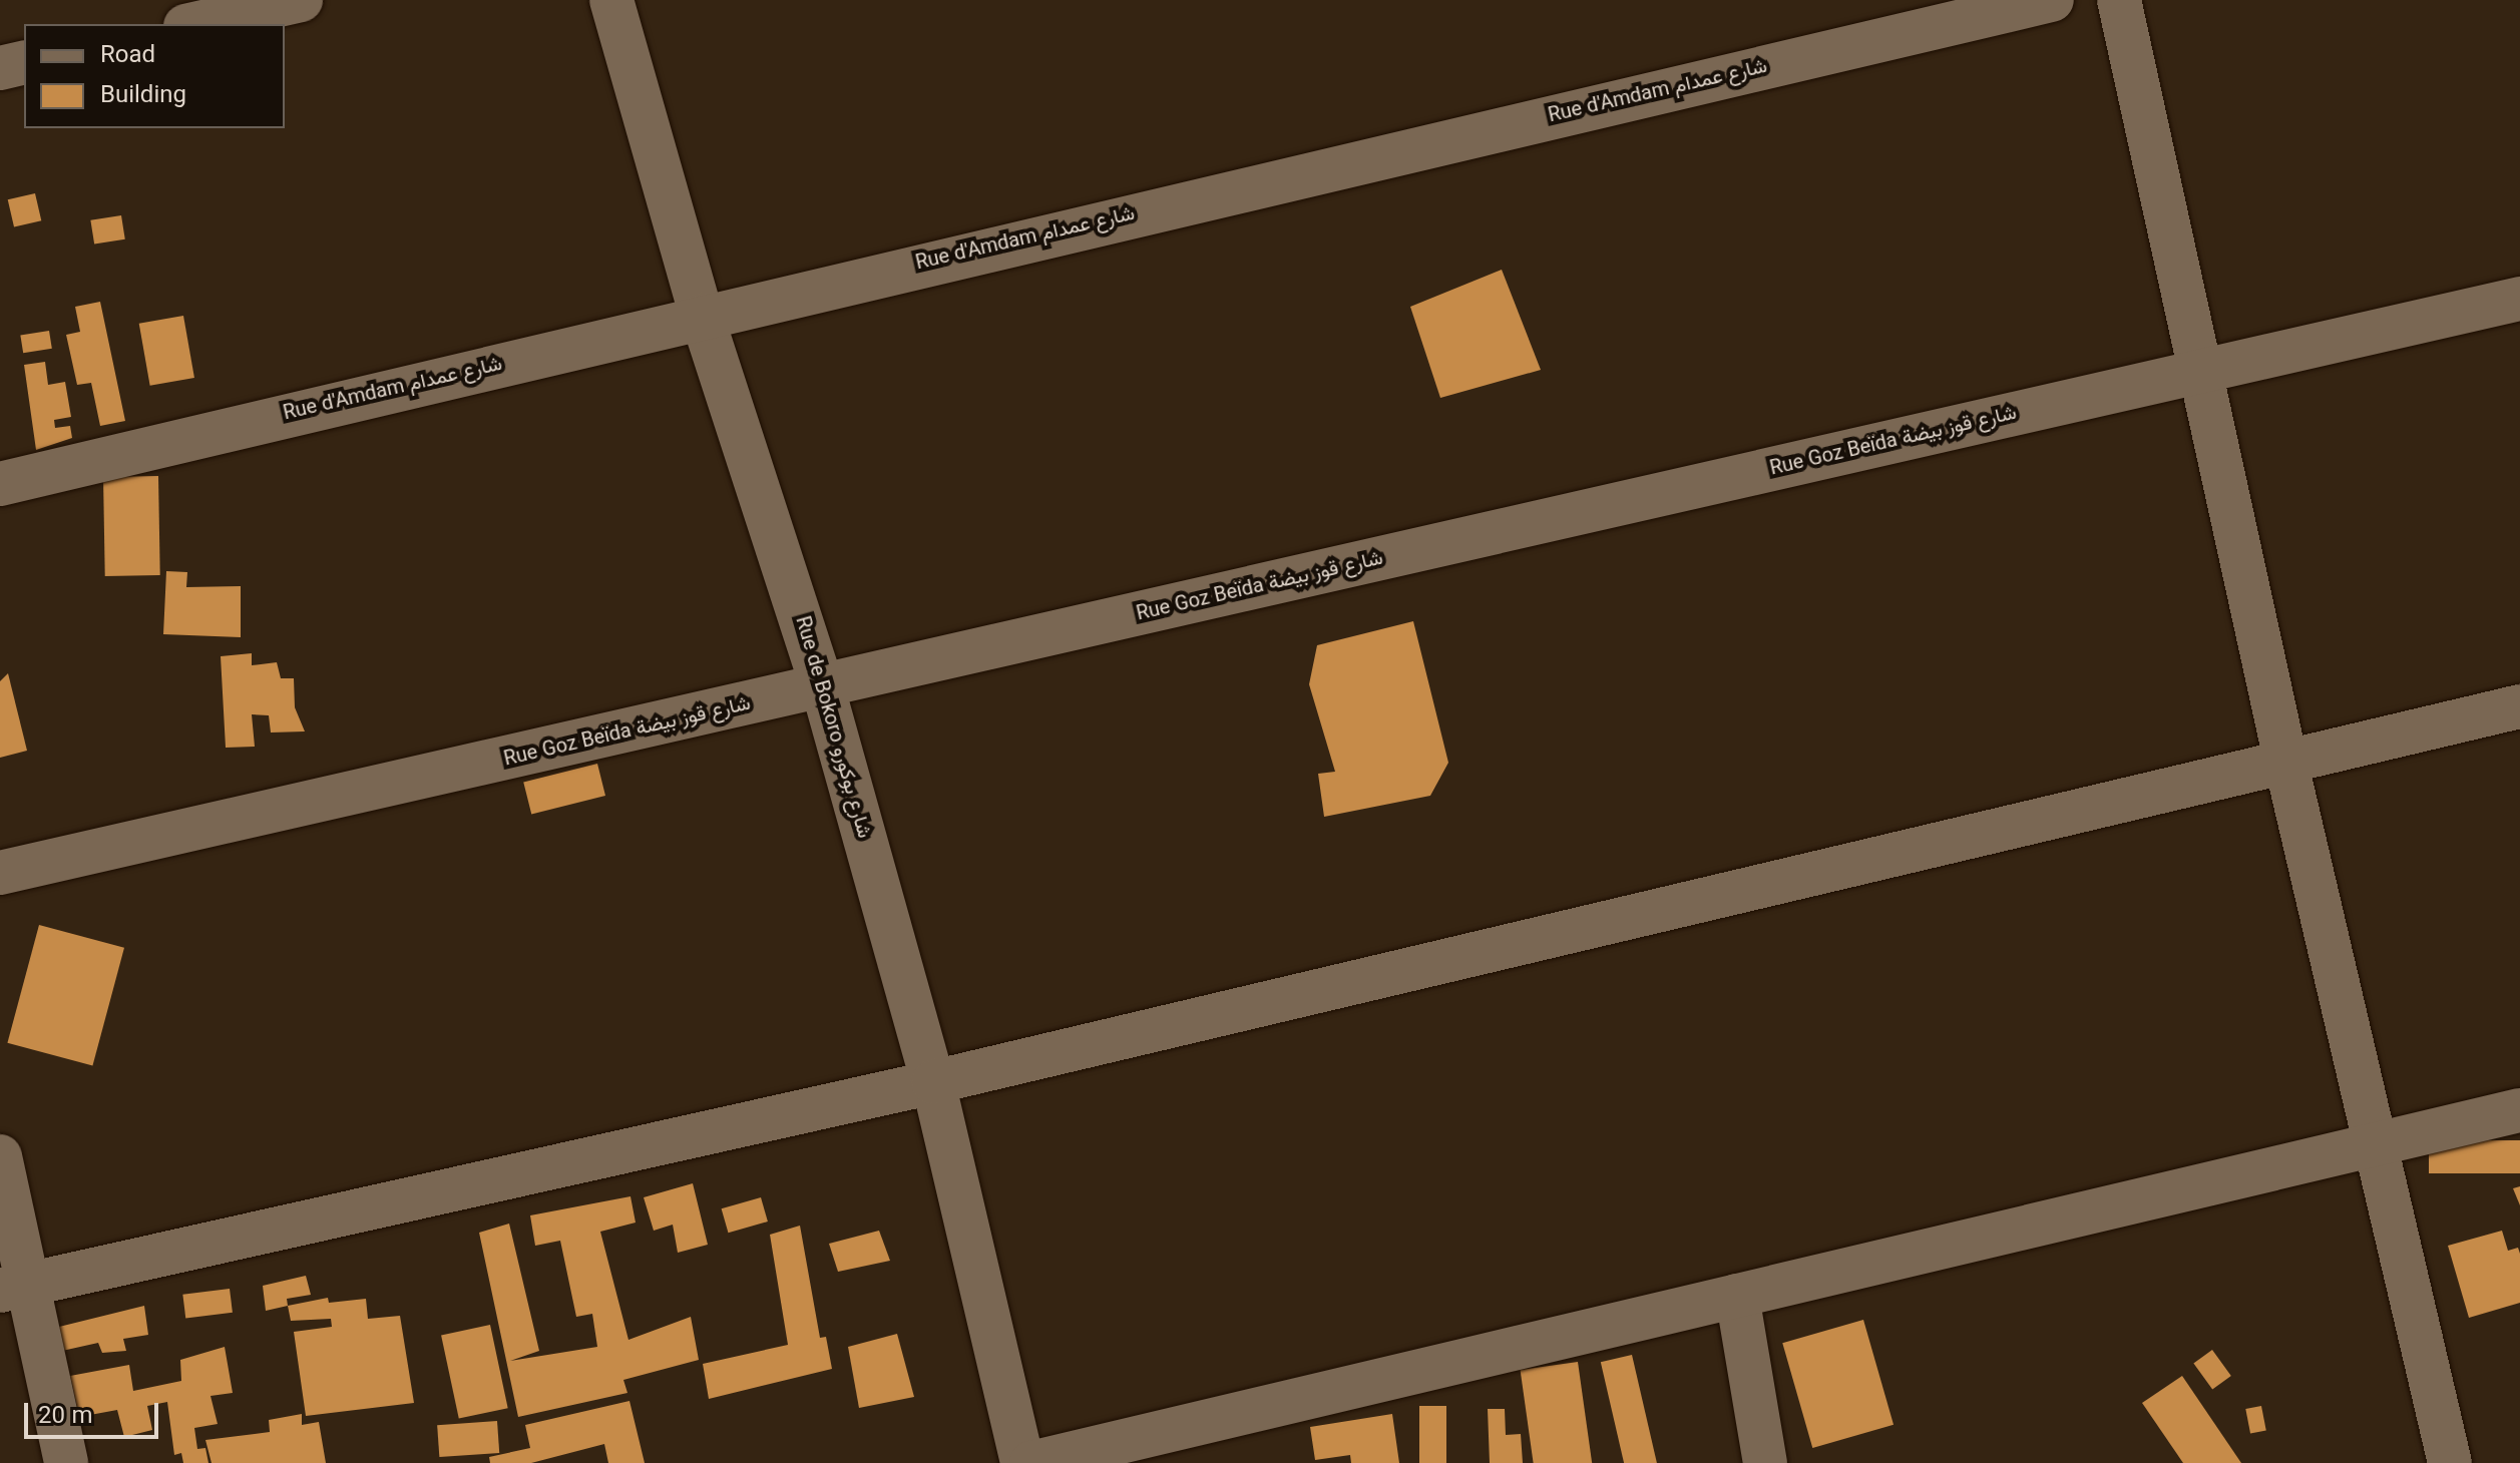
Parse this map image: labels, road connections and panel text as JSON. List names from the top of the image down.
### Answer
{
  "streets": {
    "street": ["Rue d'Amdam شارع عمدام", "Rue Goz Beïda شارع قوز بيضة", "Rue de Bokoro شارع بوكورو"]
  },
  "crossings": [
    ["Rue d'Amdam شارع عمدام", "Rue de Bokoro شارع بوكورو"],
    ["Rue Goz Beïda شارع قوز بيضة", "Rue de Bokoro شارع بوكورو"]
  ],
  "legend": ["Road", "Building"],
  "scale_bar": "20 m"
}
